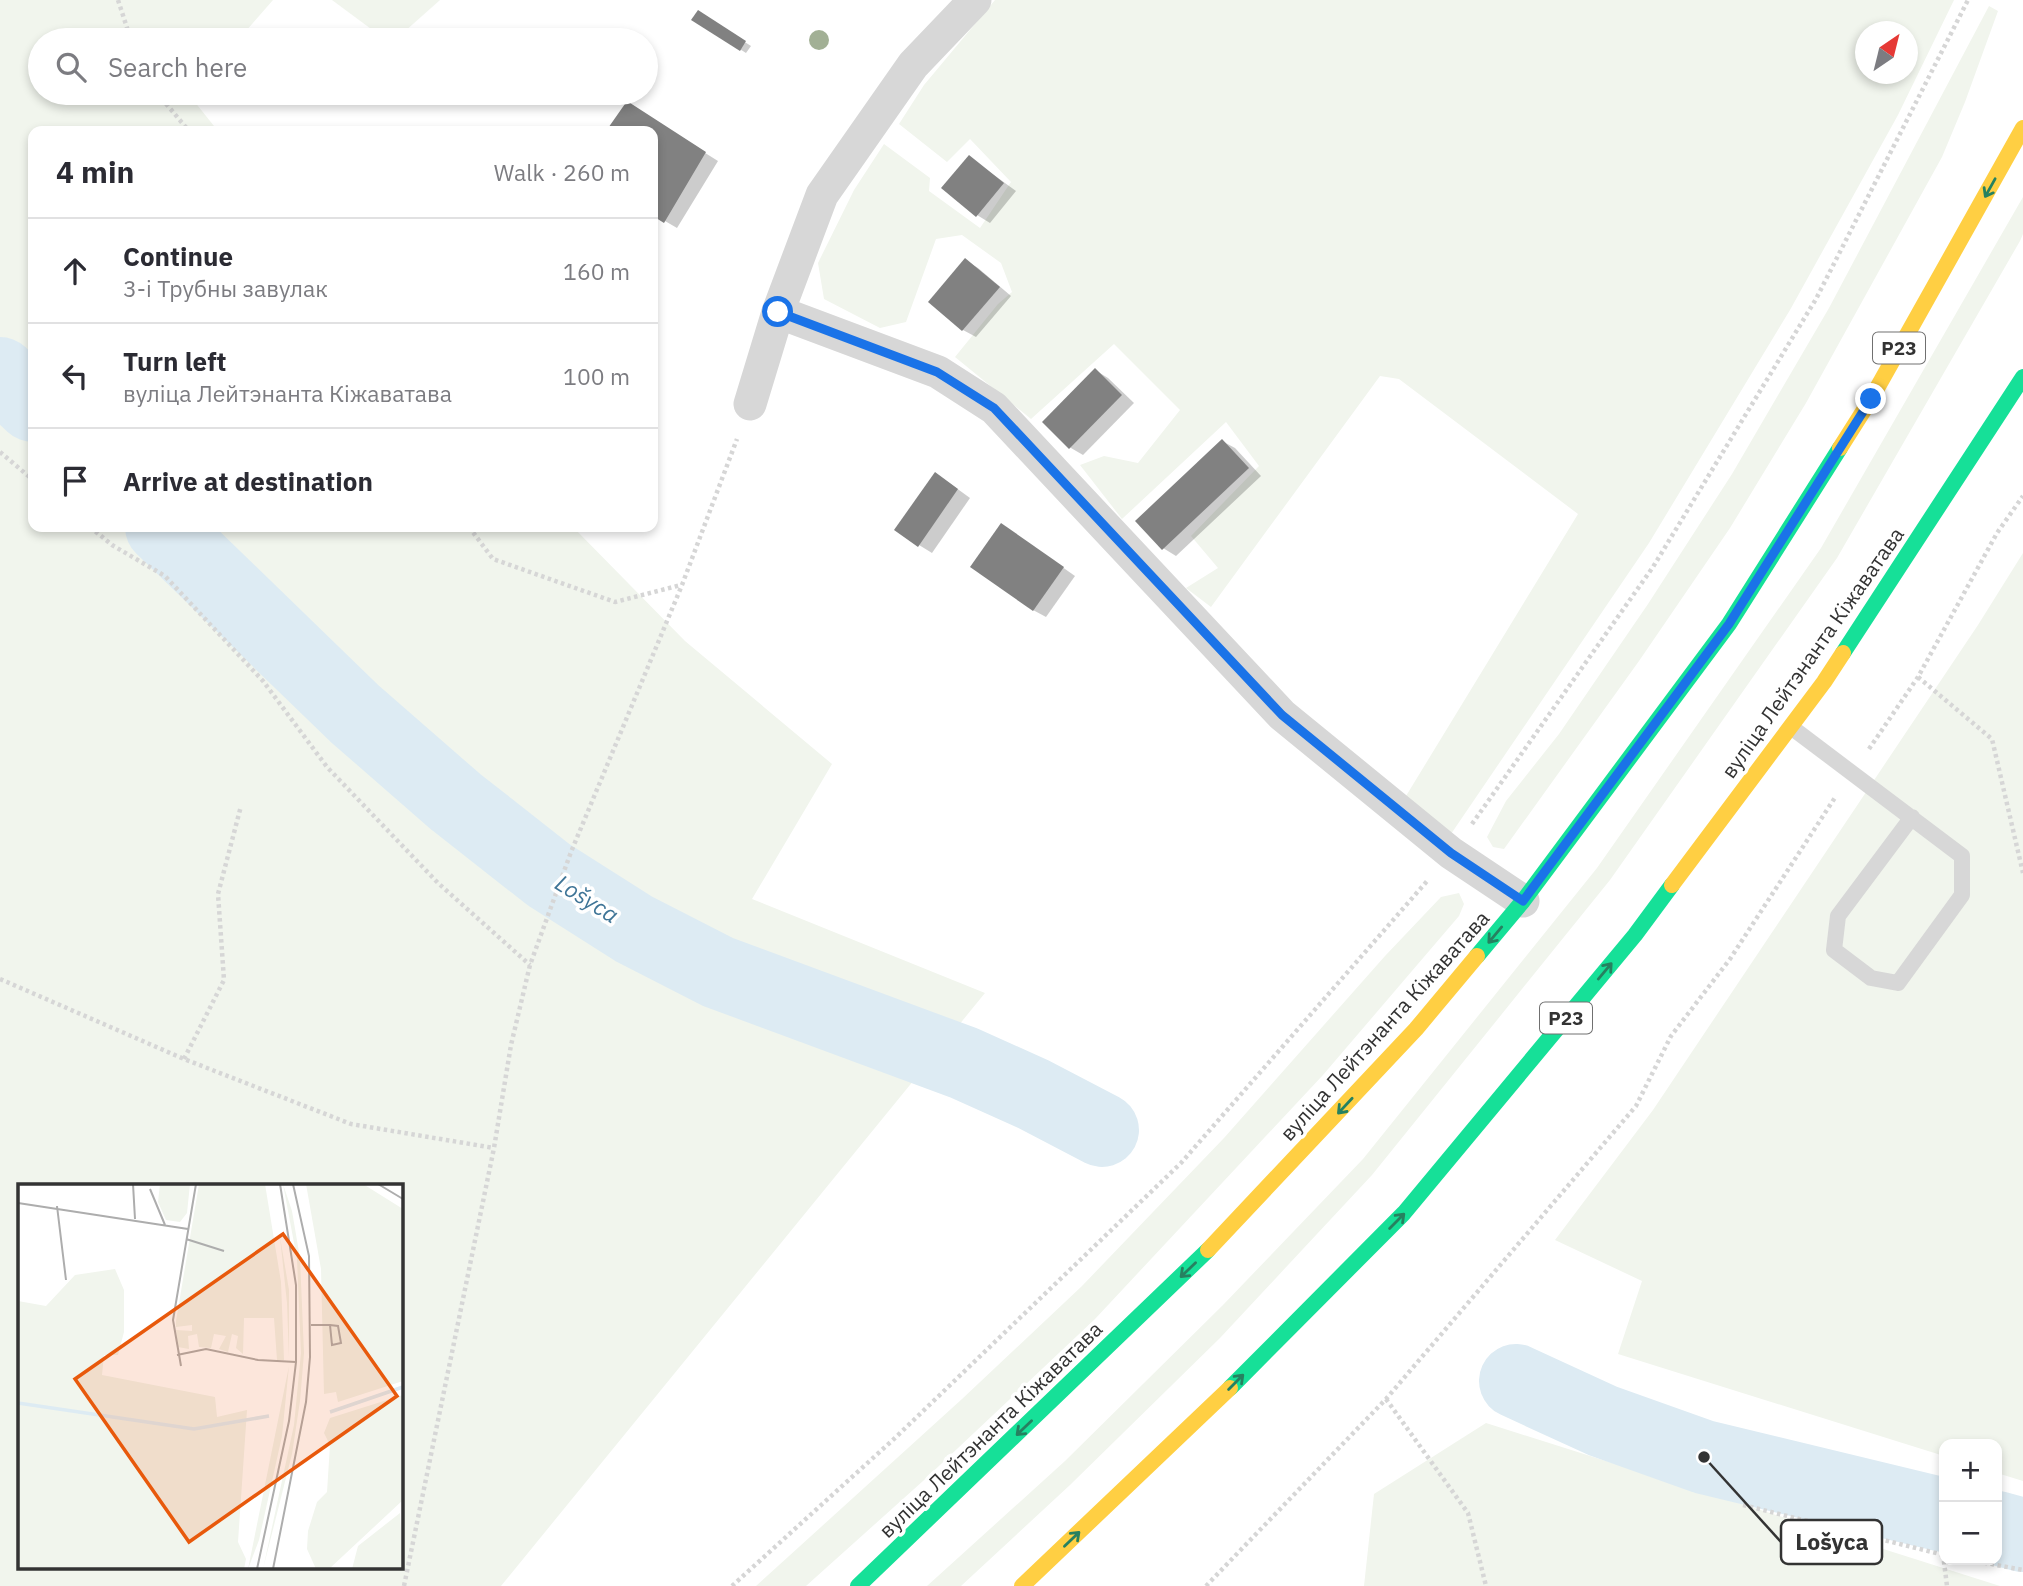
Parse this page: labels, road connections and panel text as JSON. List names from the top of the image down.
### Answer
{
  "streets": {
    "main road": ["Р23", "вуліца Лейтэнанта Кіжаватава"]
  },
  "water": ["Lošyca"],
  "places": ["Lošyca"],
  "north": "top right",
  "page": {
    "search": "Search here",
    "heading": ["4 min", "Walk · 260 m"],
    "list": [
      ["Continue", "3-і Трубны завулак", "160 m"],
      ["Turn left", "вуліца Лейтэнанта Кіжаватава", "100 m"],
      "Arrive at destination"
    ],
    "map_buttons": ["+", "−"]
  }
}
